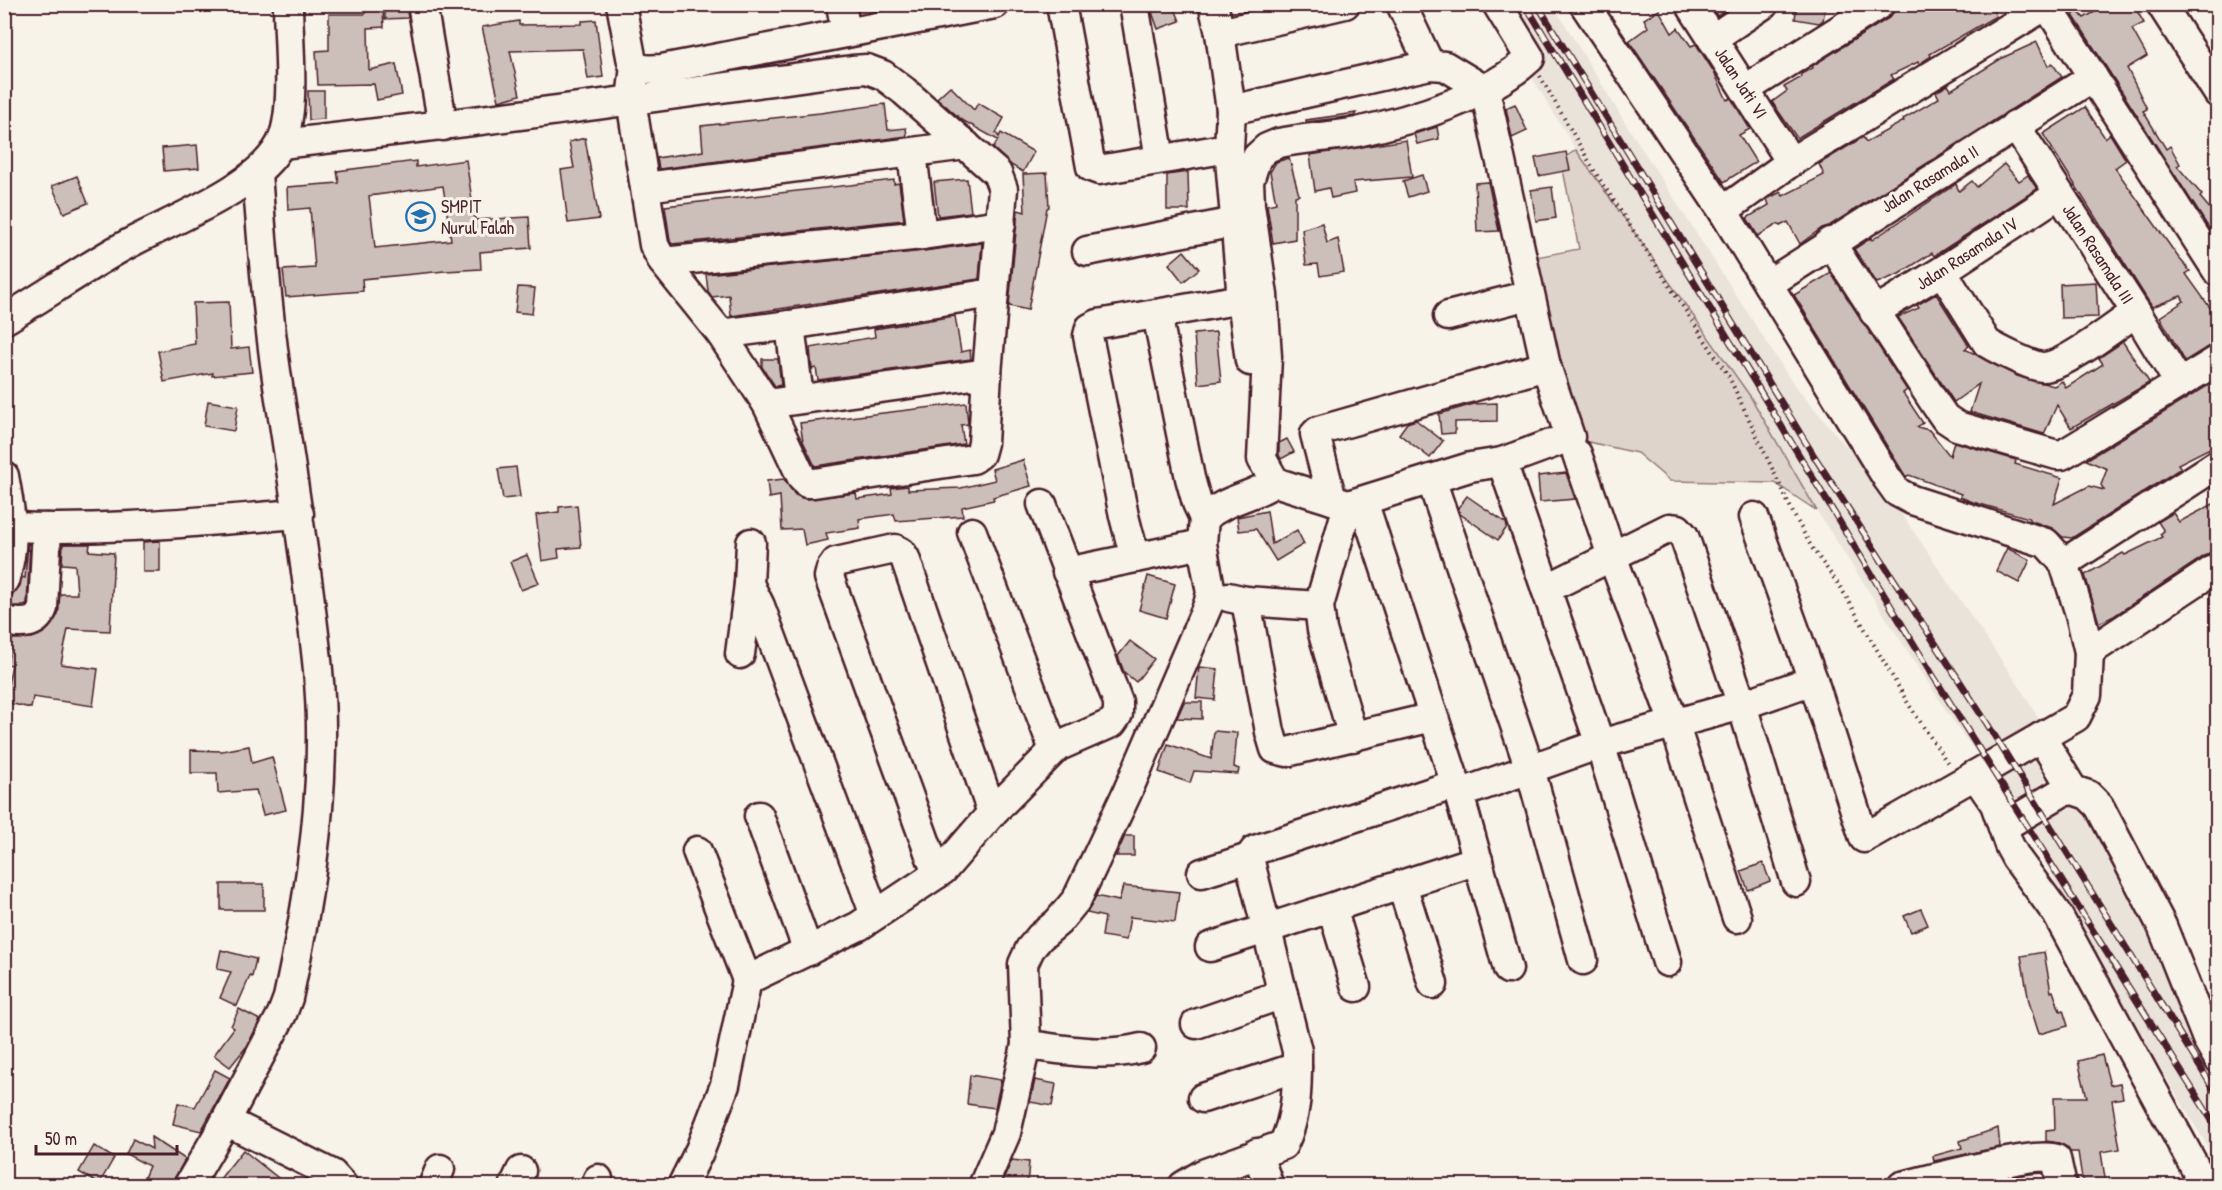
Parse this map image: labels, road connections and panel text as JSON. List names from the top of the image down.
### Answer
{
  "streets": {
    "street": [
      "Jalan Jati VI",
      "Jalan Rasamala II",
      "Jalan Rasamala IV",
      "Jalan Rasamala III"
    ]
  },
  "crossings": [
    ["Jalan Rasamala II", "Jalan Rasamala III"],
    ["Jalan Rasamala IV", "Jalan Rasamala III"]
  ],
  "places": {
    "school or university": ["SMPIT Nurul Falah"]
  },
  "scale_bar": "50 m"
}
